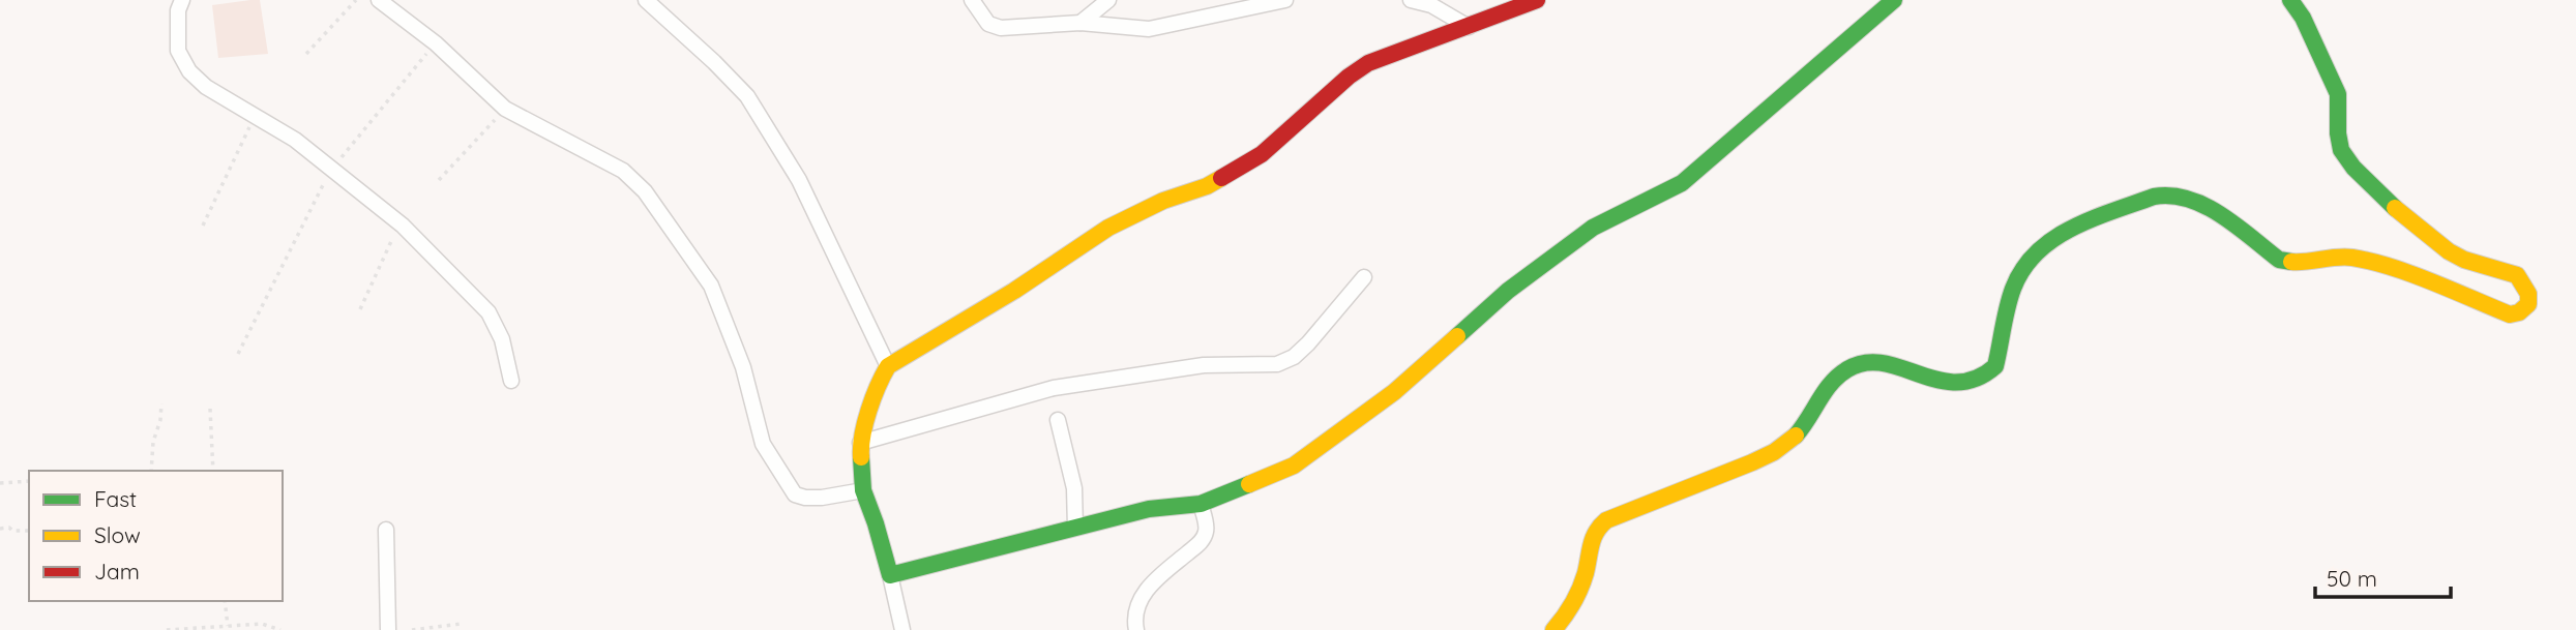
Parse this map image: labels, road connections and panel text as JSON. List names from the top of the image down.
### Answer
{
  "legend": ["Fast", "Slow", "Jam"],
  "scale_bar": "50 m"
}
